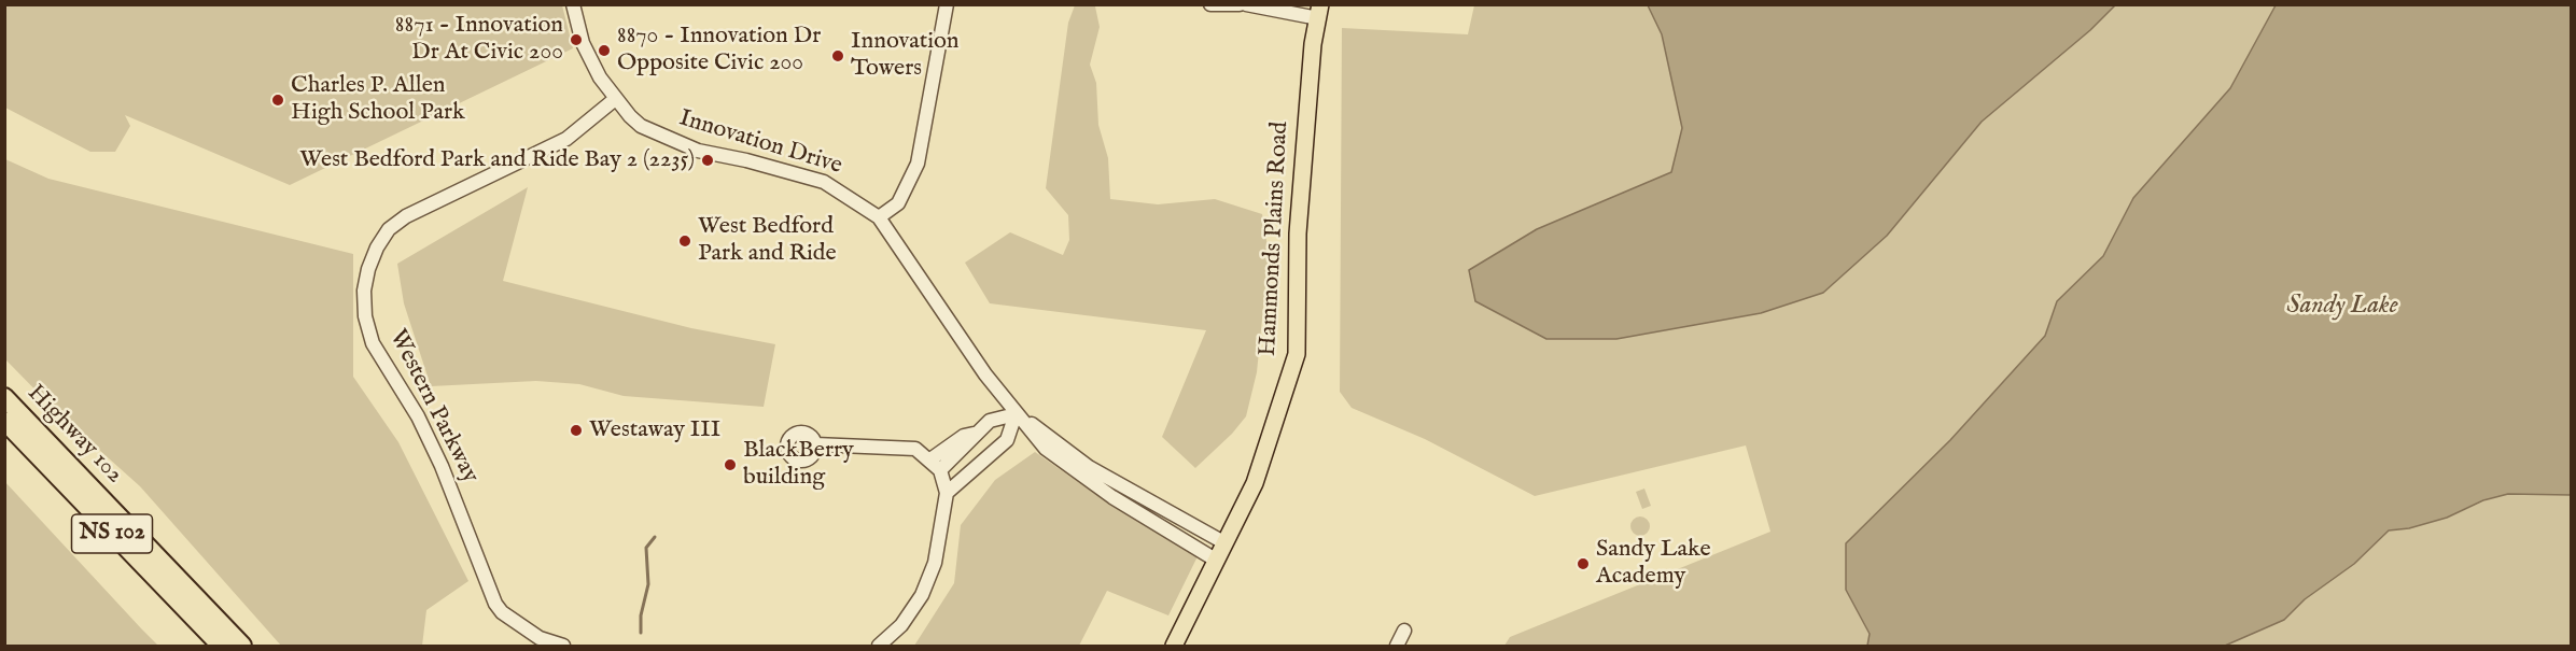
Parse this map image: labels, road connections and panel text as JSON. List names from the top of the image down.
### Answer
{
  "streets": {
    "highway": ["Highway 102", "NS 102"],
    "main road": ["Hammonds Plains Road"],
    "street": ["Innovation Drive", "Western Parkway"]
  },
  "crossings": [
    ["Innovation Drive", "Hammonds Plains Road"],
    ["Innovation Drive", "Western Parkway"]
  ],
  "water": ["Sandy Lake"],
  "places": [
    "8871 - Innovation Dr At Civic 200",
    "8870 - Innovation Dr Opposite Civic 200",
    "Innovation Towers",
    "Charles P. Allen High School Park",
    "West Bedford Park and Ride Bay 2 (2235)",
    "West Bedford Park and Ride",
    "Westaway III",
    "BlackBerry building",
    "Sandy Lake Academy"
  ]
}
